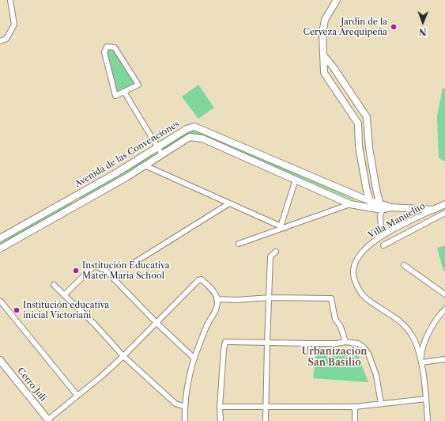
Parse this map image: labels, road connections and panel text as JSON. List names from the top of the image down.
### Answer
{
  "streets": {
    "street": ["Avenida de las Convenciones", "Villa Manuelito", "Cerro Juli"]
  },
  "crossings": [
    ["Avenida de las Convenciones", "Villa Manuelito"]
  ],
  "districts": ["Urbanización San Basilio"],
  "places": ["Jardín de la Cerveza Arequipeña", "Institución Educativa Mater Maria School", "Institución educativa inicial Victoriani"],
  "north": "bottom"
}
